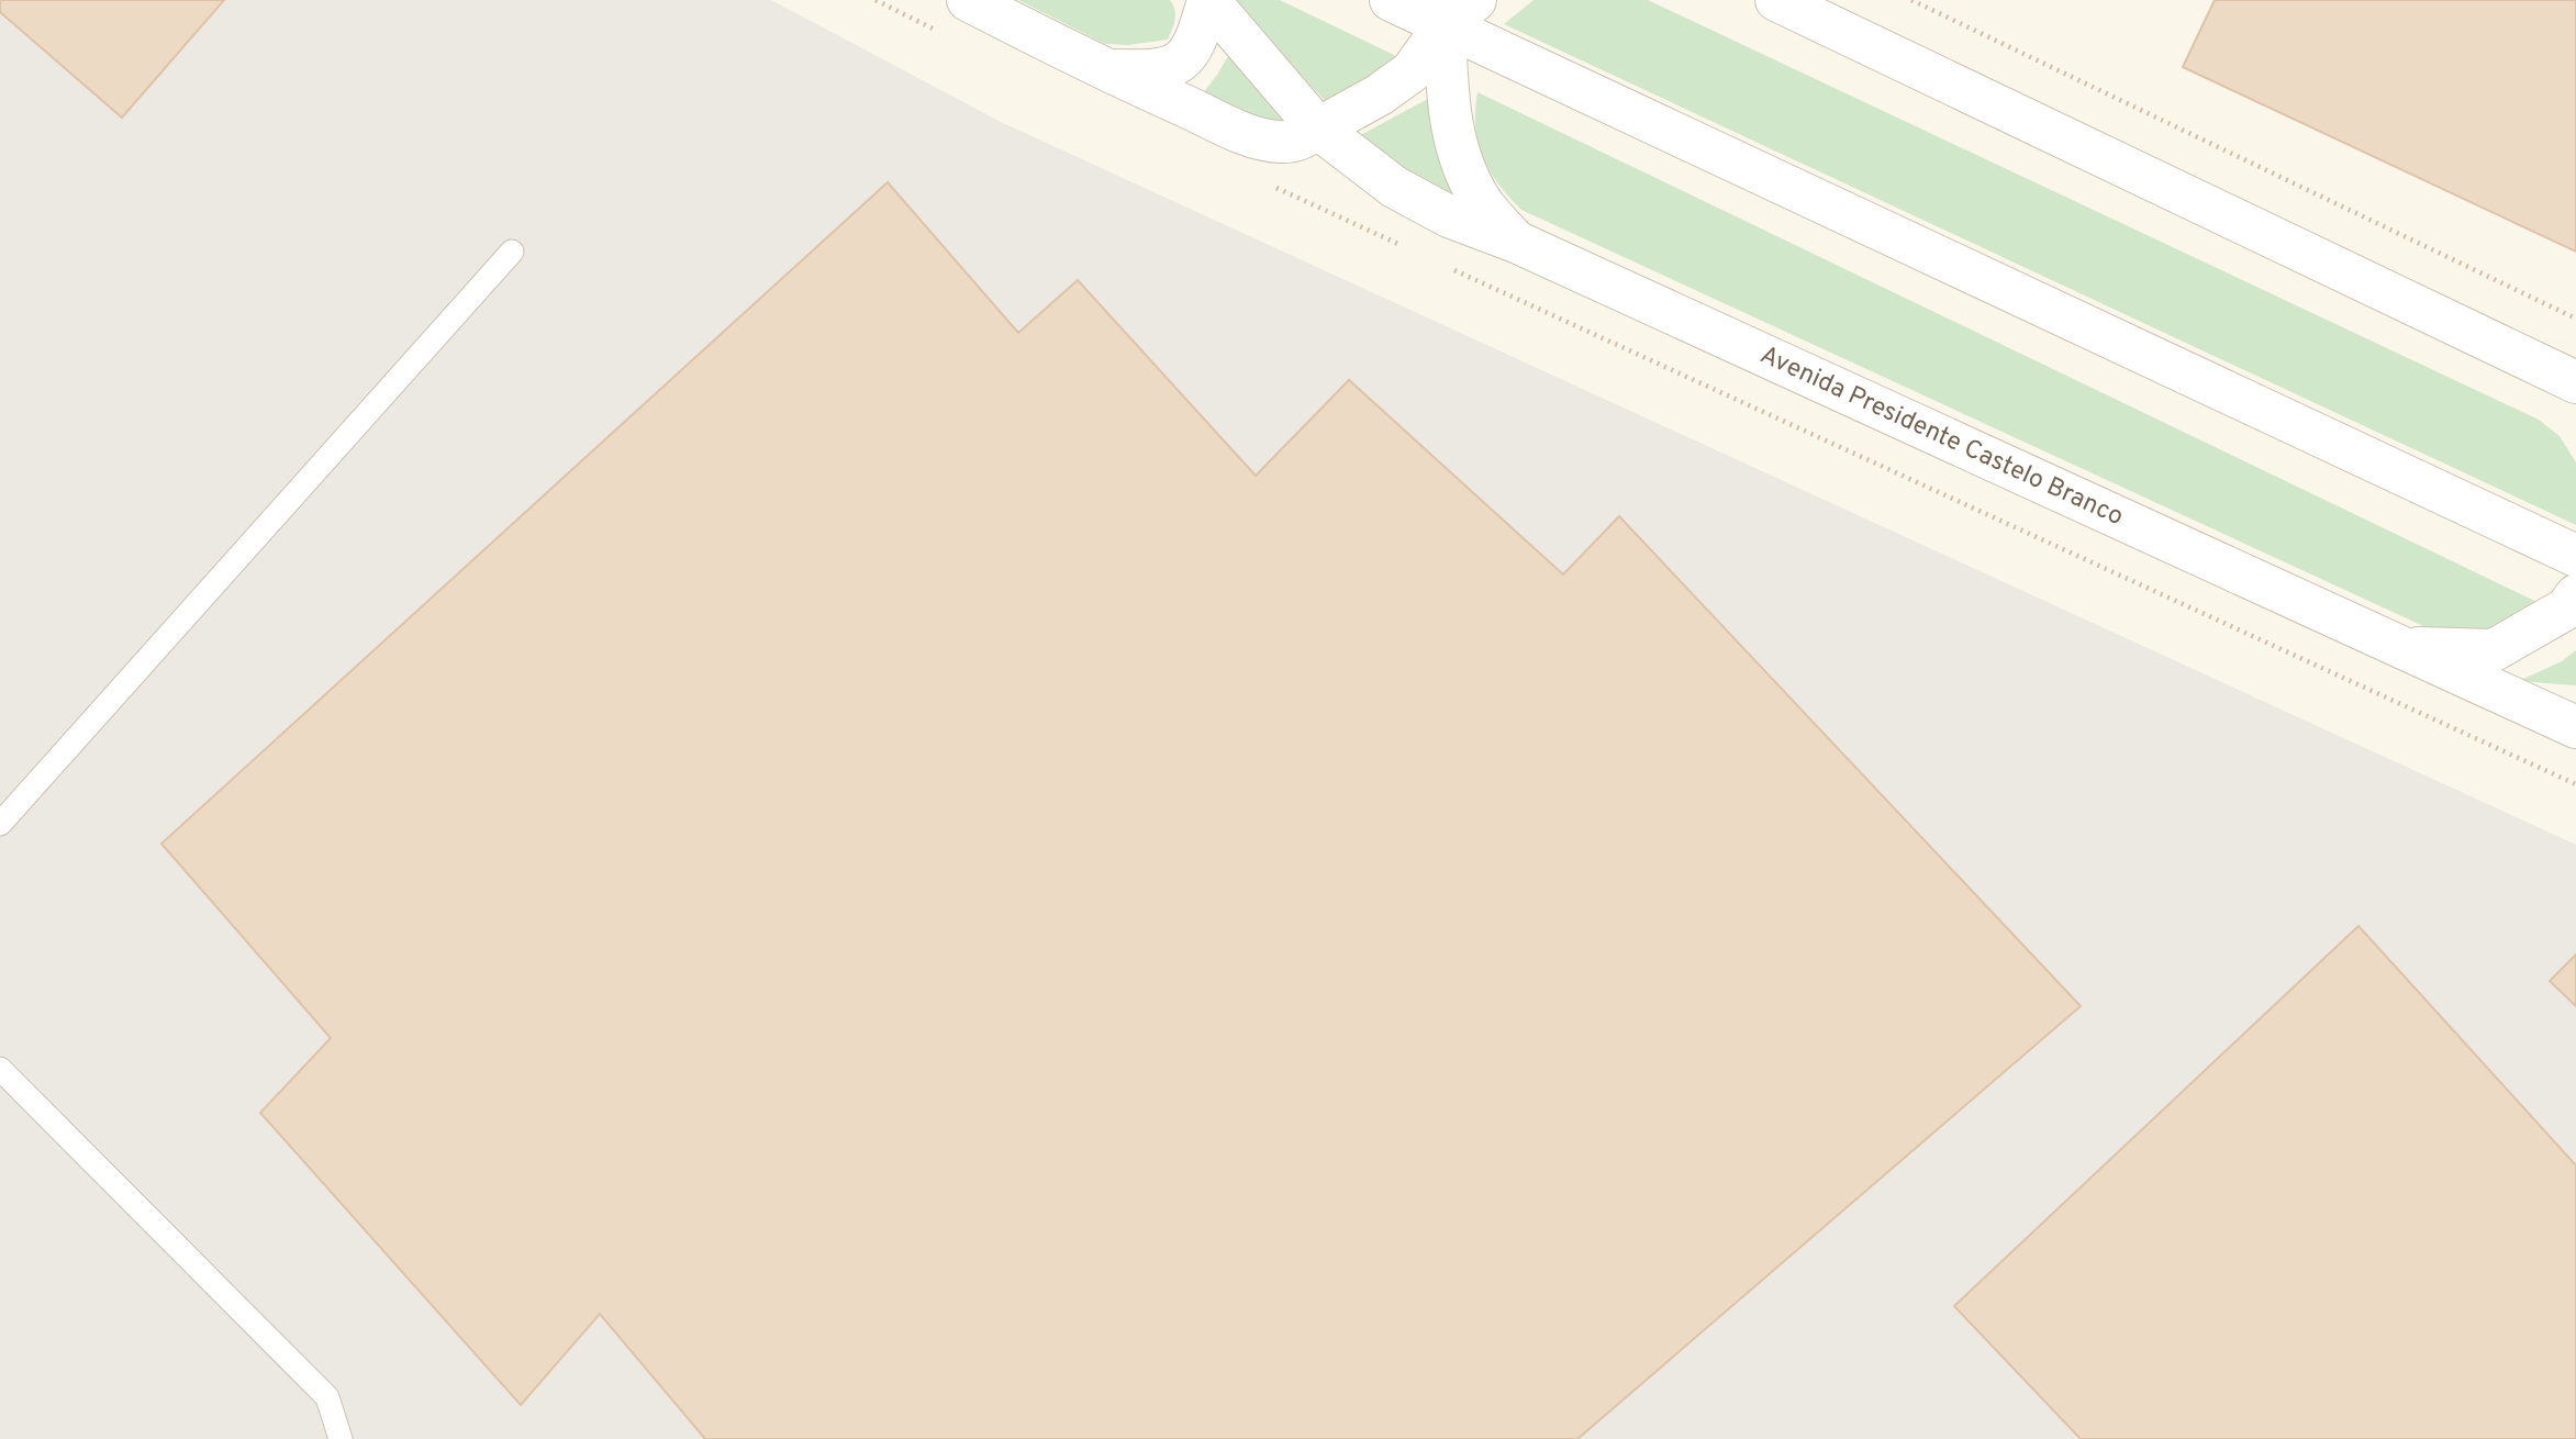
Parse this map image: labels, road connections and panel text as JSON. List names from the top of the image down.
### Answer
{
  "streets": {
    "main road": ["Avenida Presidente Castelo Branco"]
  }
}
